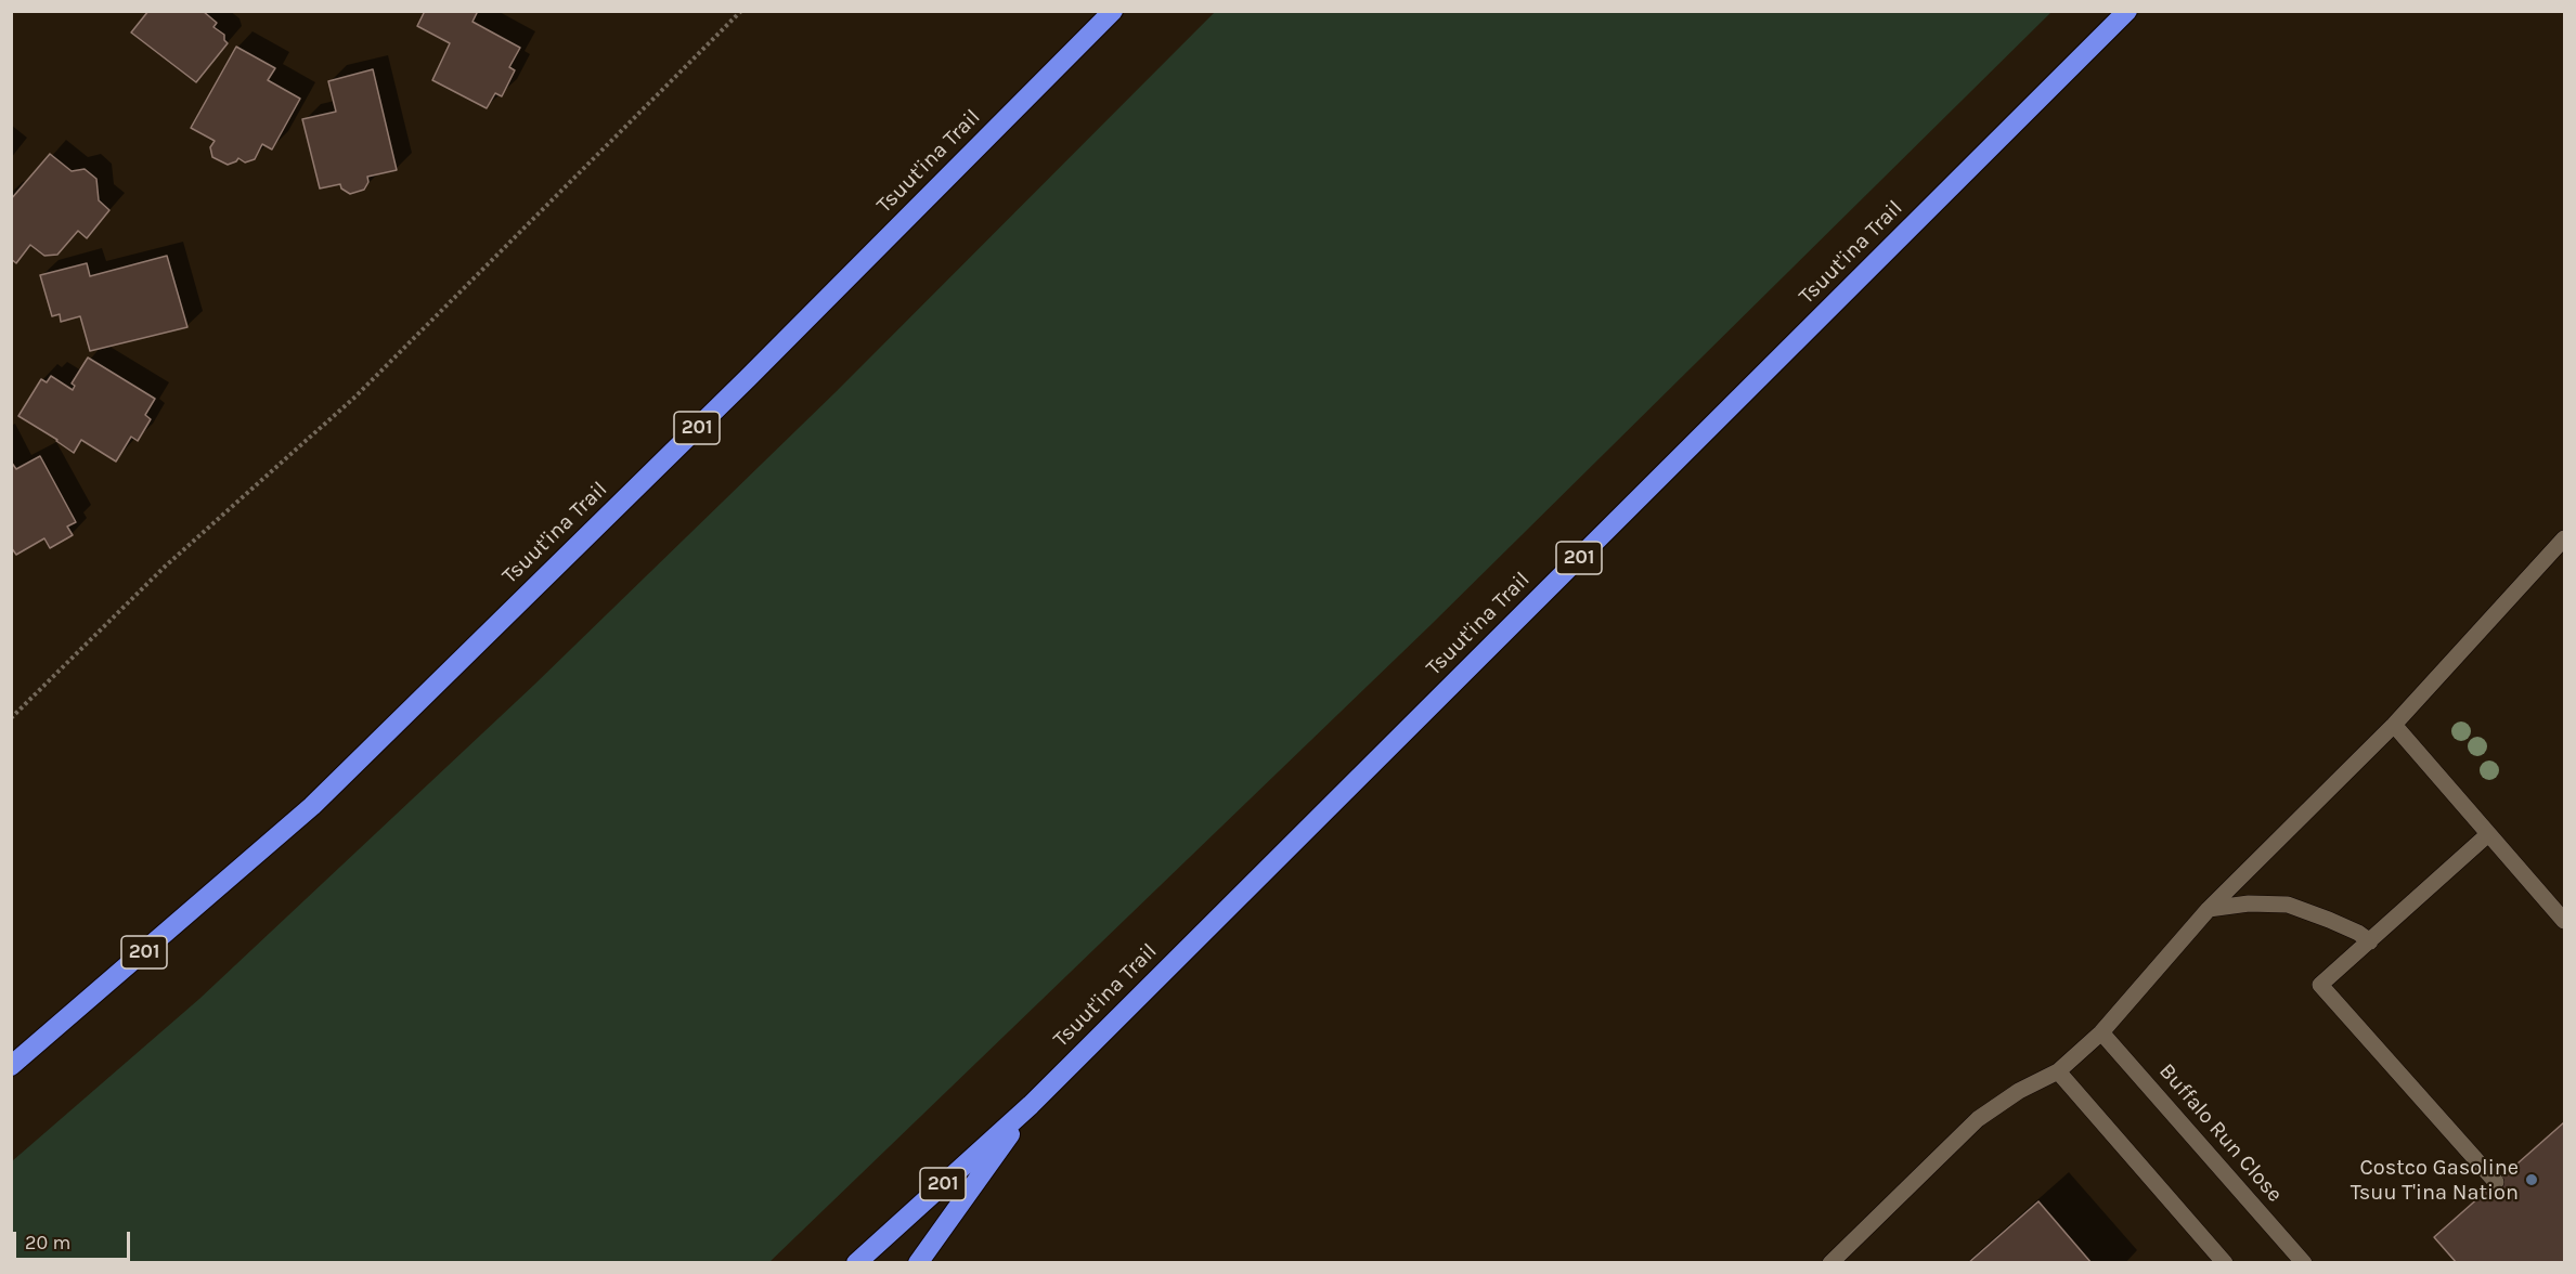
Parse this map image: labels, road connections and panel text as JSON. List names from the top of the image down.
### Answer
{
  "streets": {
    "highway": ["Tsuut'ina Trail", "201"],
    "lane": ["Buffalo Run Close"]
  },
  "places": ["Costco Gasoline Tsuu T'ina Nation"],
  "scale_bar": "20 m"
}
